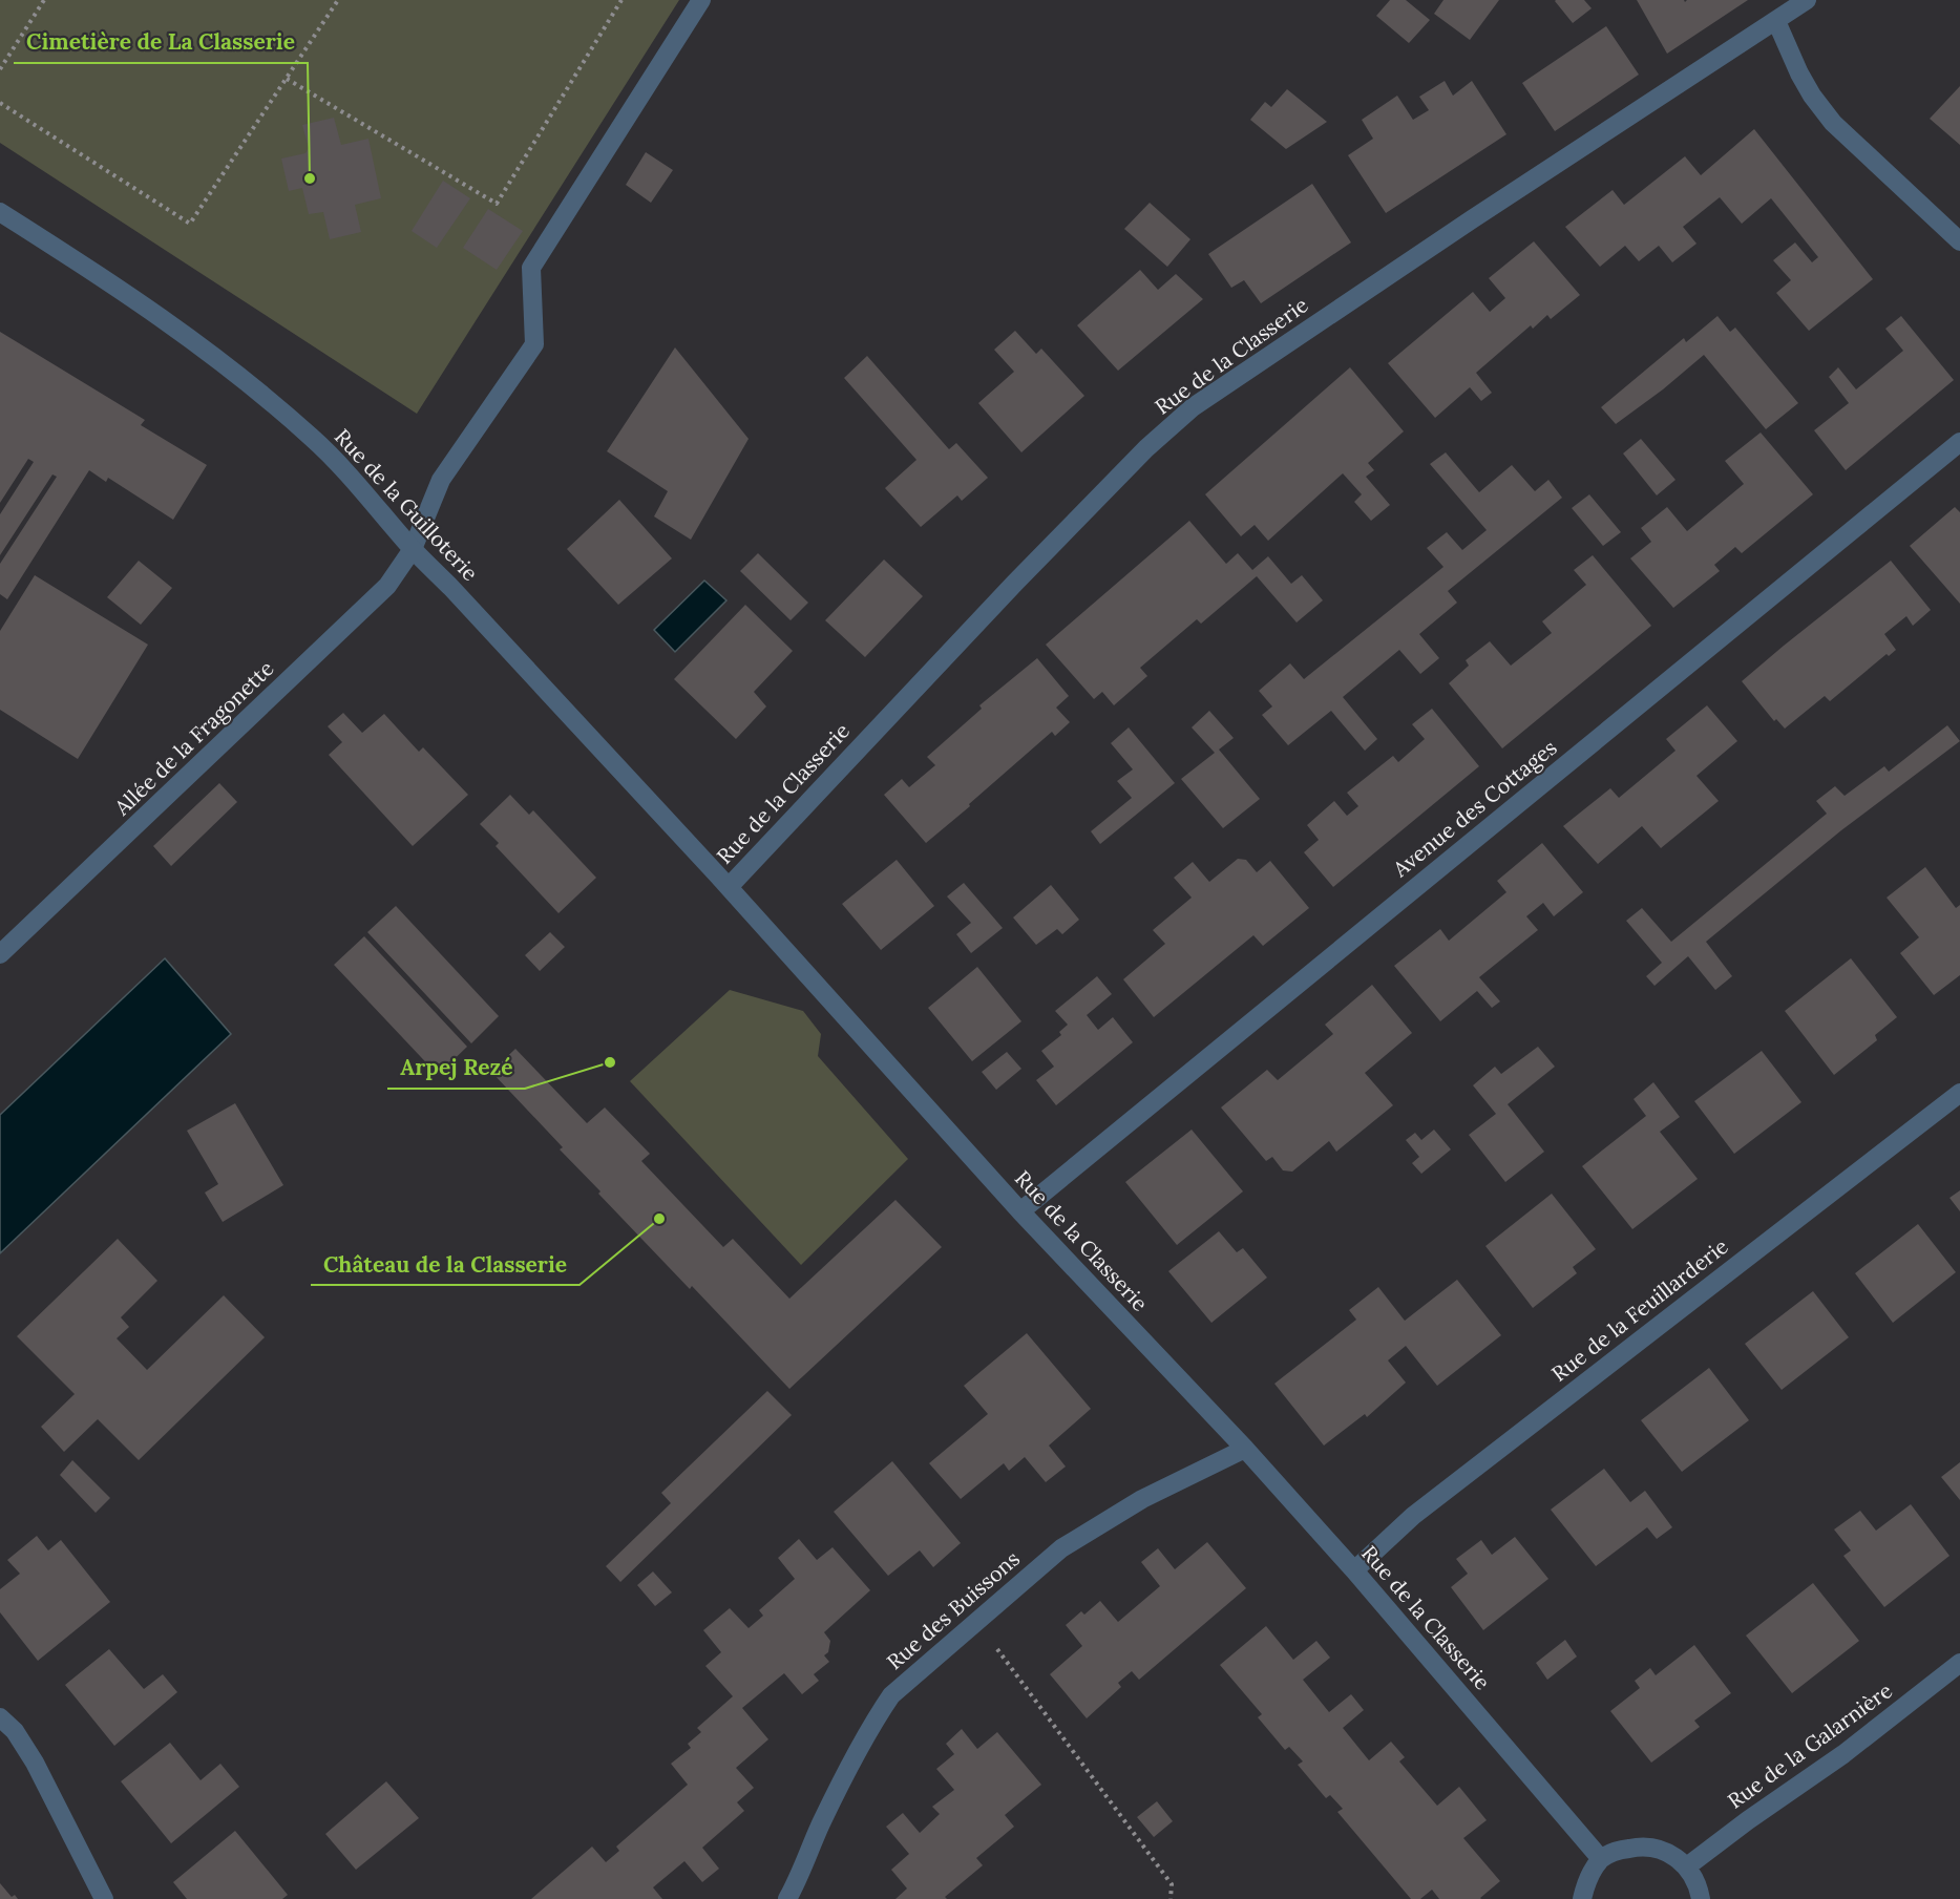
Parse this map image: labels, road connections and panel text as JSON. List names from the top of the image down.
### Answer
{
  "streets": {
    "street": [
      "Rue de la Classerie",
      "Rue de la Guilloterie",
      "Allée de la Fragonette",
      "Avenue des Cottages",
      "Rue de la Feuillarderie",
      "Rue des Buissons",
      "Rue de la Galarnière"
    ]
  },
  "crossings": [
    ["Rue de la Classerie", "Rue de la Guilloterie"],
    ["Rue de la Classerie", "Avenue des Cottages"],
    ["Rue de la Classerie", "Rue de la Feuillarderie"],
    ["Rue de la Classerie", "Rue des Buissons"],
    ["Rue de la Guilloterie", "Allée de la Fragonette"]
  ],
  "places": ["Cimetière de La Classerie", "Arpej Rezé", "Château de la Classerie"]
}
